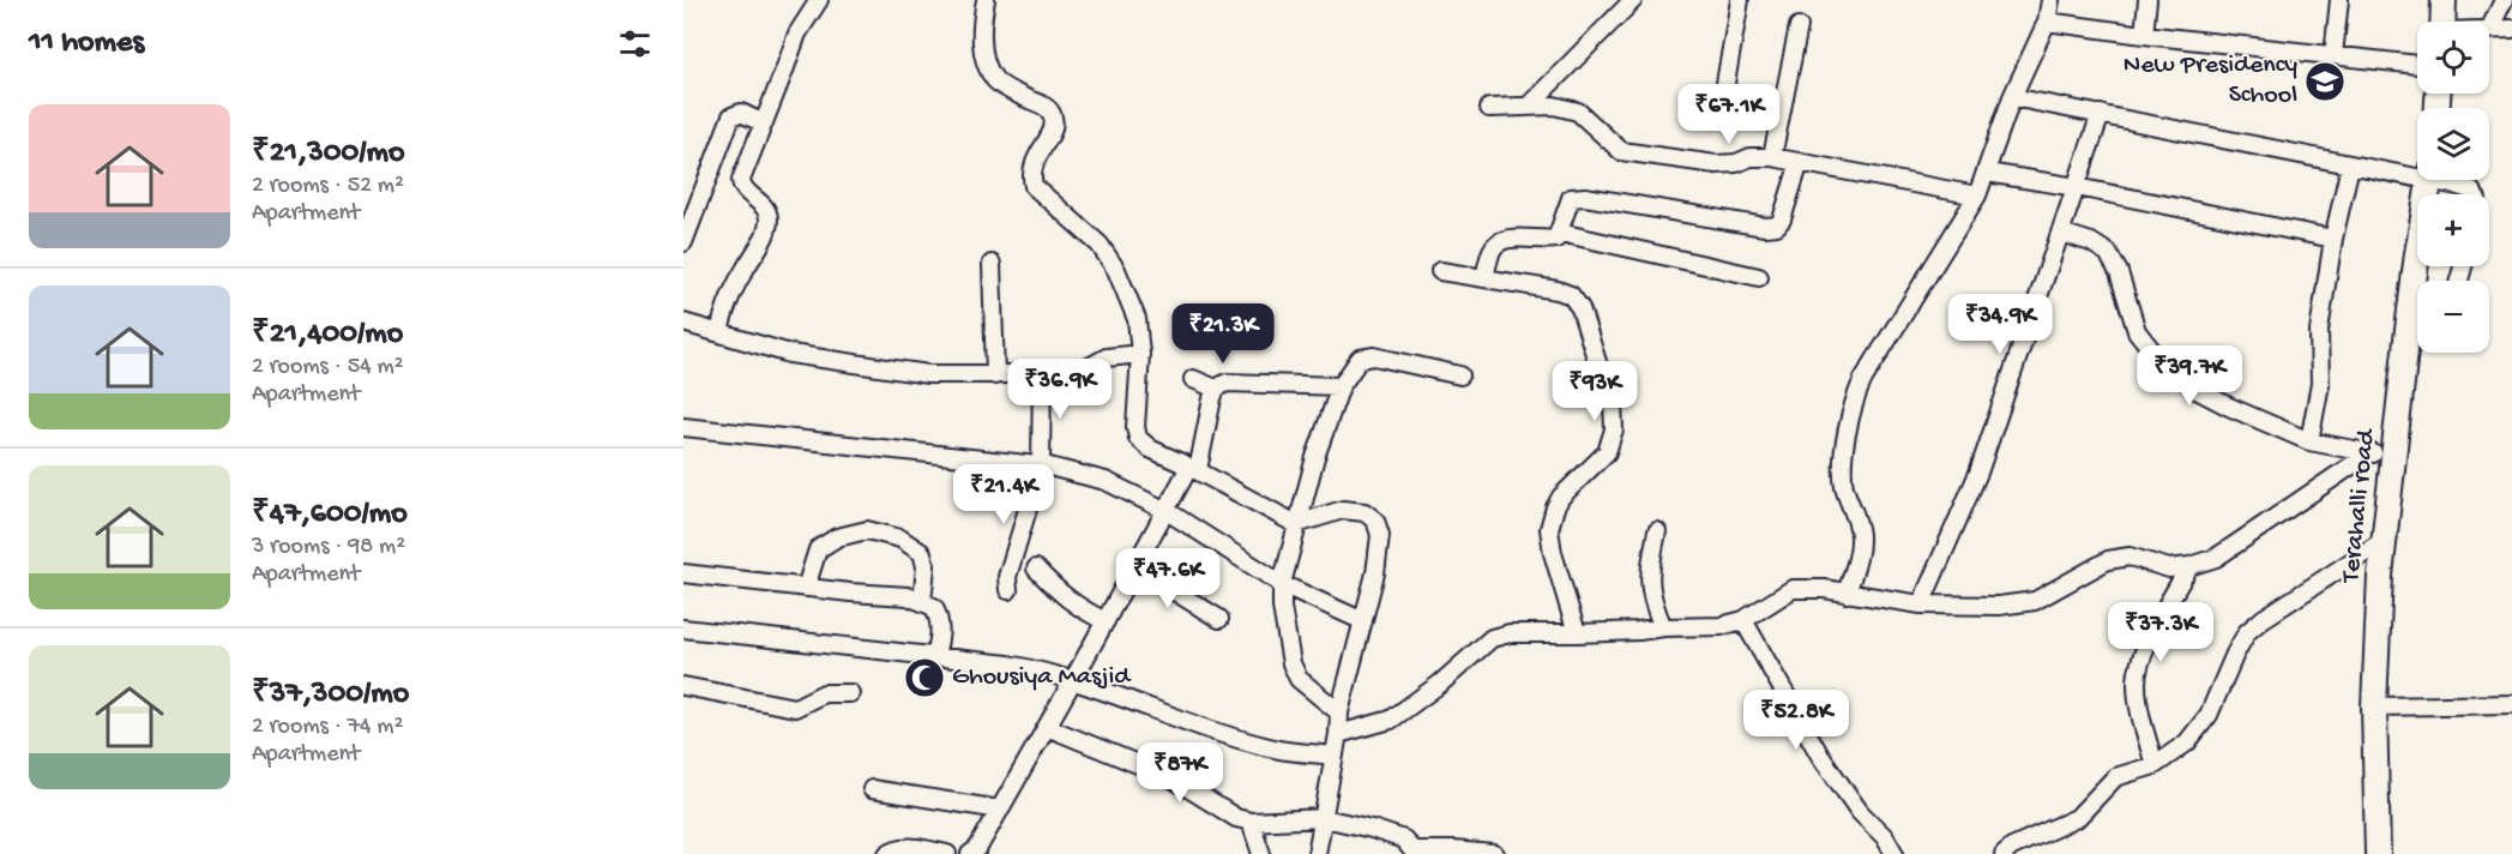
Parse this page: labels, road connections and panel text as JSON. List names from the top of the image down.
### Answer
{
  "streets": {
    "street": ["Terahalli road"]
  },
  "places": {
    "school or university": ["New Presidency School"],
    "mosque": ["Ghousiya Masjid"]
  },
  "page": {
    "heading": "11 homes",
    "map_buttons": ["+", "−"],
    "price": [
      "₹67.1K",
      "₹34.9K",
      "₹21.3K",
      "₹39.7K",
      "₹36.9K",
      "₹93K",
      "₹21.4K",
      "₹47.6K",
      "₹37.3K",
      "₹52.8K",
      "₹87K"
    ],
    "list": [
      {
        "name": "₹21,300/mo",
        "note": "2 rooms · 52 m² · Apartment"
      },
      {
        "name": "₹21,400/mo",
        "note": "2 rooms · 54 m² · Apartment"
      },
      {
        "name": "₹47,600/mo",
        "note": "3 rooms · 98 m² · Apartment"
      },
      {
        "name": "₹37,300/mo",
        "note": "2 rooms · 74 m² · Apartment"
      }
    ]
  }
}
